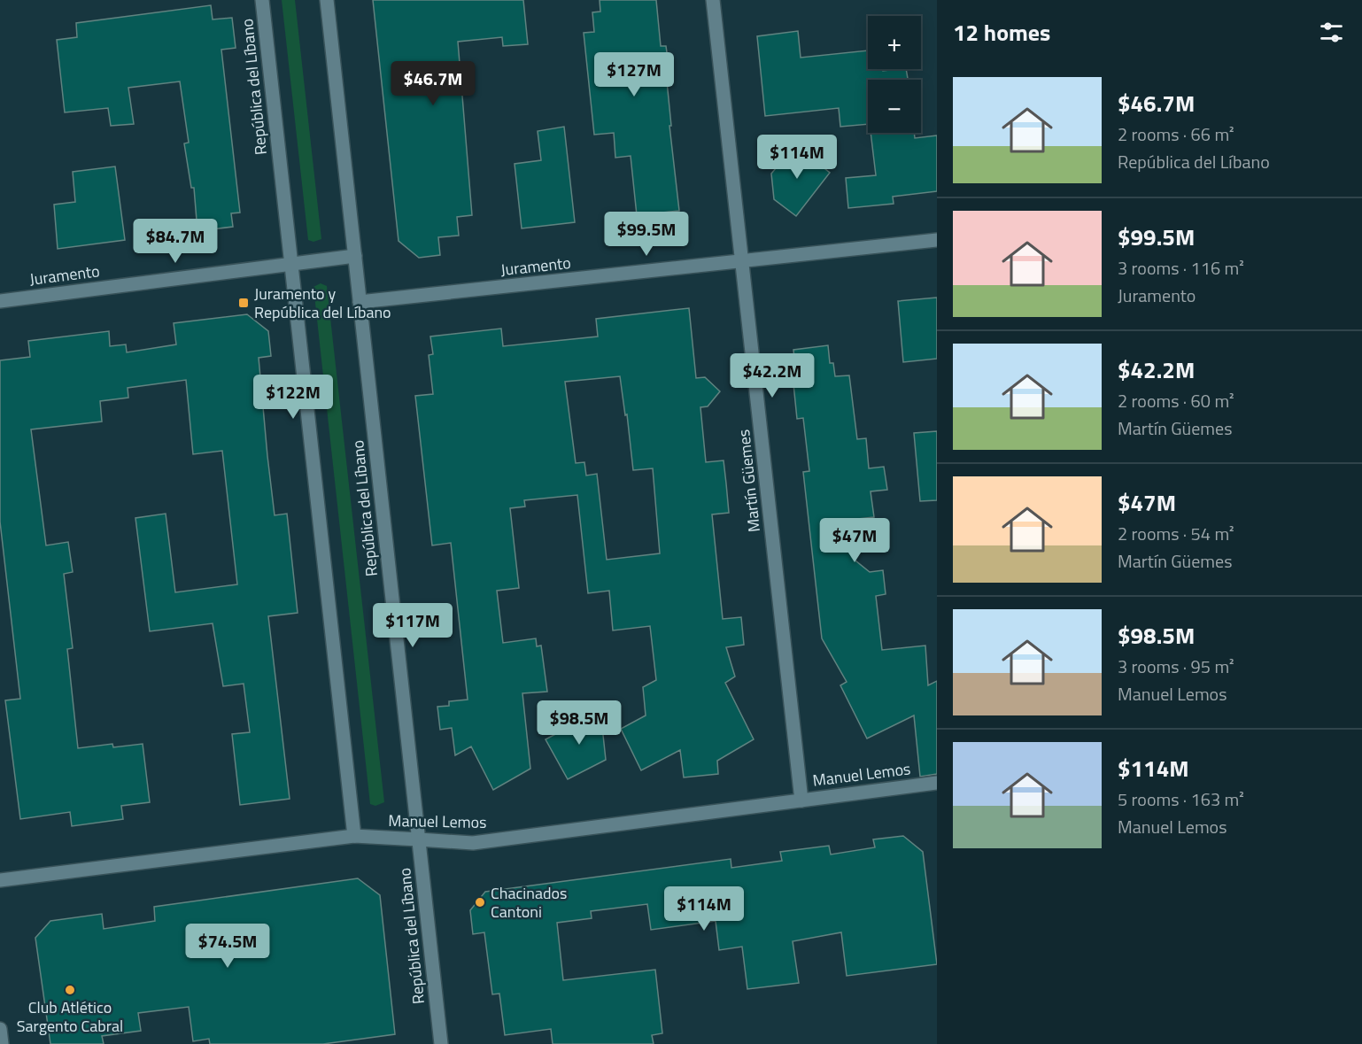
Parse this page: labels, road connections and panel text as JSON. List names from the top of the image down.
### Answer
{
  "streets": {
    "street": [
      "República del Líbano",
      "Juramento",
      "Martín Güemes",
      "Manuel Lemos"
    ]
  },
  "crossings": [
    ["República del Líbano", "Juramento"],
    ["República del Líbano", "Manuel Lemos"],
    ["Juramento", "Martín Güemes"],
    ["Martín Güemes", "Manuel Lemos"]
  ],
  "places": {
    "transit": ["Juramento y República del Líbano"],
    "other": ["Chacinados Cantoni", "Club Atlético Sargento Cabral"]
  },
  "page": {
    "heading": "12 homes",
    "map_buttons": ["+", "−"],
    "price": [
      "$127M",
      "$46.7M",
      "$114M",
      "$99.5M",
      "$84.7M",
      "$42.2M",
      "$122M",
      "$47M",
      "$117M",
      "$98.5M",
      "$114M",
      "$74.5M"
    ],
    "list": [
      {
        "name": "$46.7M",
        "note": "2 rooms · 66 m² · República del Líbano"
      },
      {
        "name": "$99.5M",
        "note": "3 rooms · 116 m² · Juramento"
      },
      {
        "name": "$42.2M",
        "note": "2 rooms · 60 m² · Martín Güemes"
      },
      {
        "name": "$47M",
        "note": "2 rooms · 54 m² · Martín Güemes"
      },
      {
        "name": "$98.5M",
        "note": "3 rooms · 95 m² · Manuel Lemos"
      },
      {
        "name": "$114M",
        "note": "5 rooms · 163 m² · Manuel Lemos"
      }
    ]
  }
}
